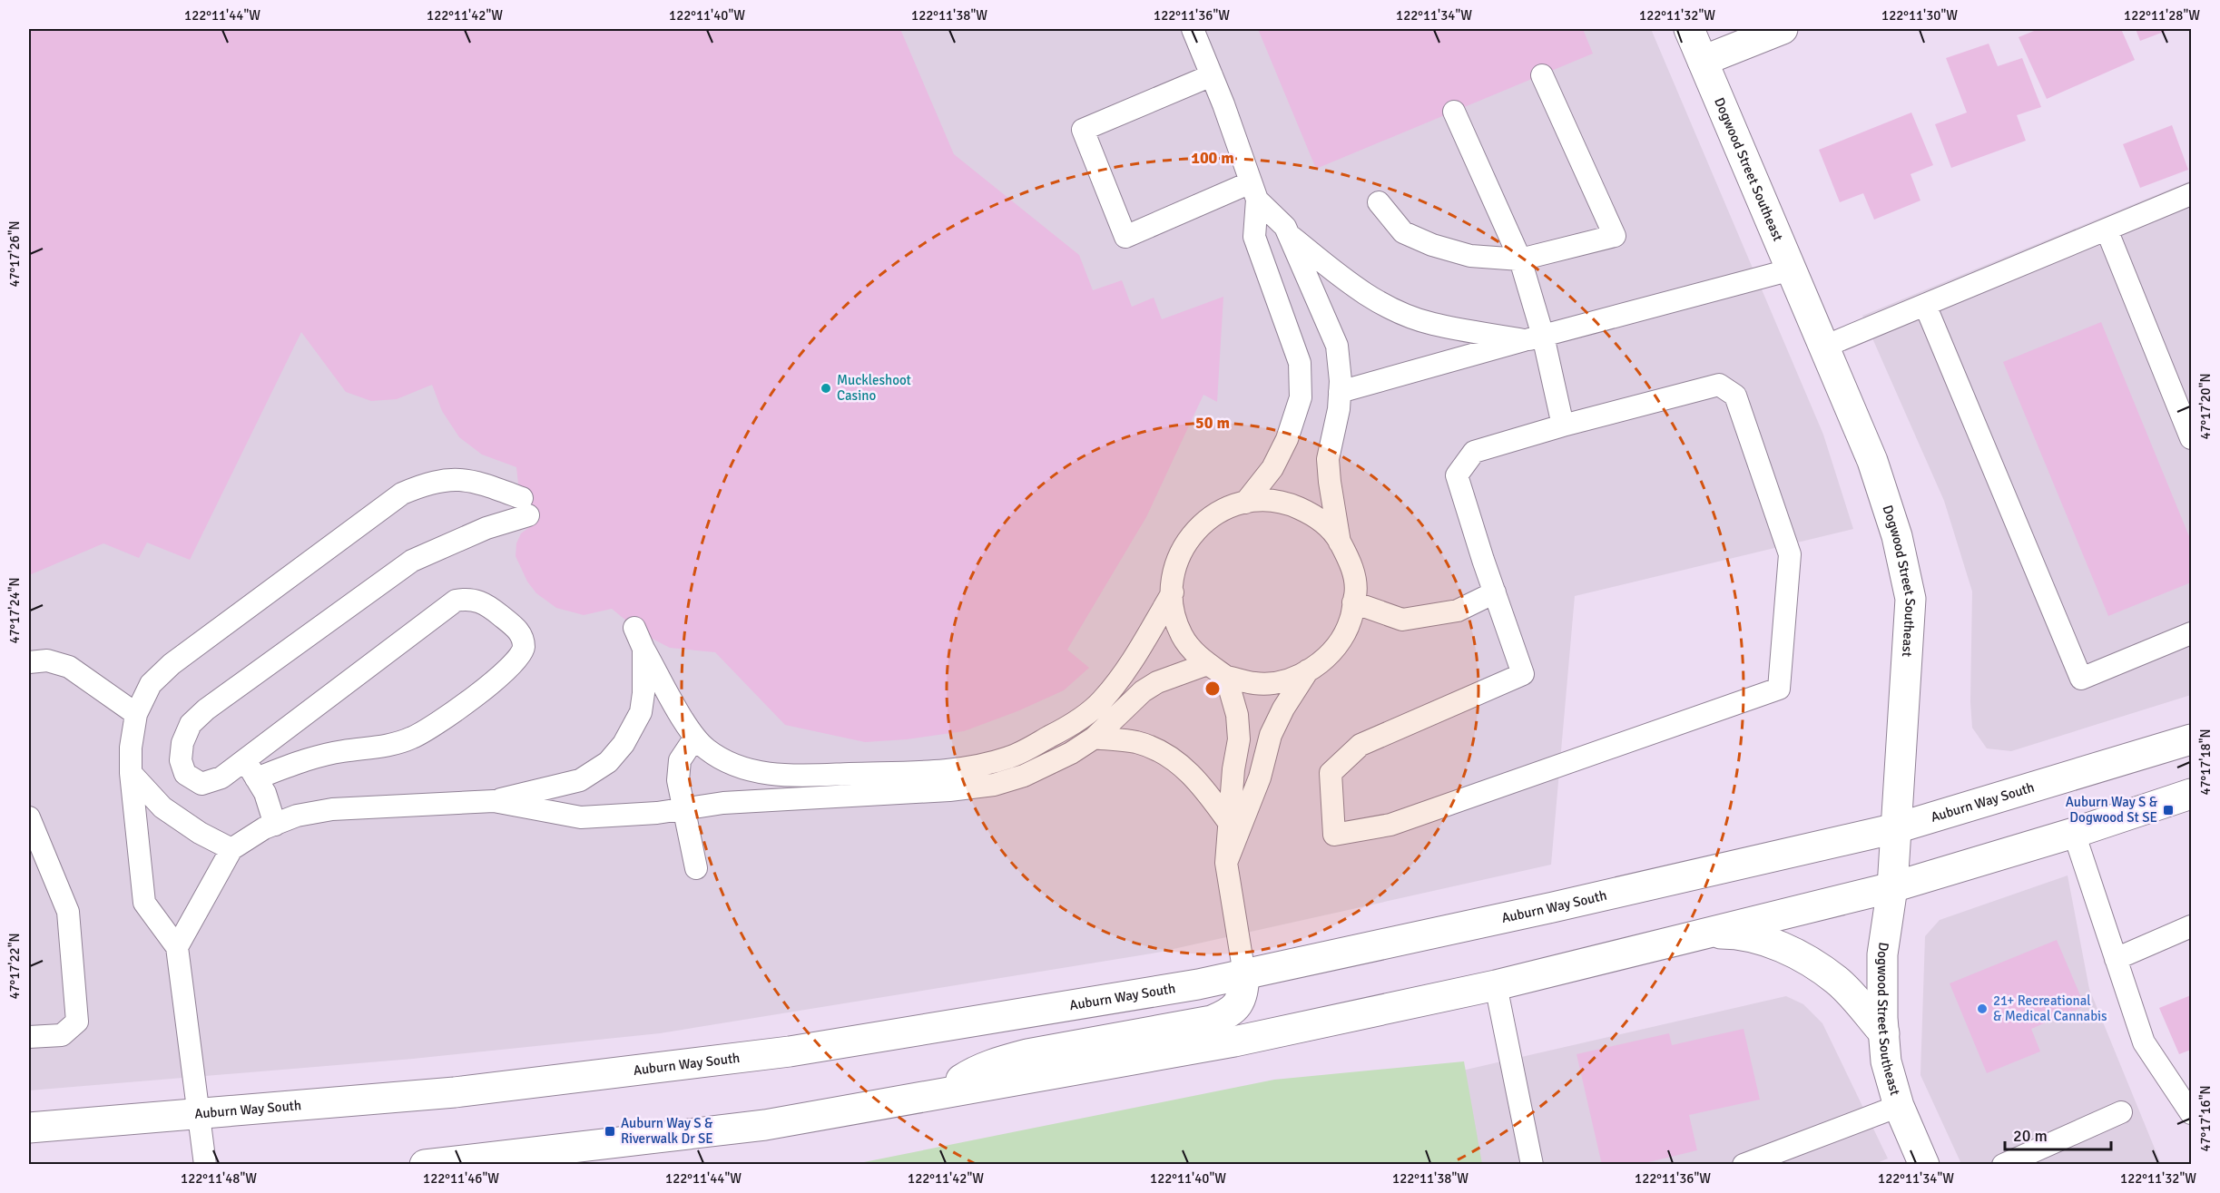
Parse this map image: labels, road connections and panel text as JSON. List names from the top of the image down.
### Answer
{
  "streets": {
    "main road": ["Dogwood Street Southeast", "Auburn Way South"]
  },
  "crossings": [
    ["Dogwood Street Southeast", "Auburn Way South"]
  ],
  "places": {
    "other": ["Muckleshoot Casino", "21+ Recreational & Medical Cannabis"],
    "transit": ["Auburn Way S & Dogwood St SE", "Auburn Way S & Riverwalk Dr SE"]
  },
  "scale_bar": "20 m",
  "coordinates": [
    "122°11'44\"W",
    "122°11'42\"W",
    "122°11'40\"W",
    "122°11'38\"W",
    "122°11'36\"W",
    "122°11'34\"W",
    "122°11'32\"W",
    "122°11'30\"W",
    "122°11'28\"W",
    "47°17'26\"N",
    "47°17'20\"N",
    "47°17'24\"N",
    "47°17'18\"N",
    "47°17'22\"N",
    "47°17'16\"N",
    "122°11'48\"W",
    "122°11'46\"W"
  ],
  "rings": ["100 m", "50 m"]
}
